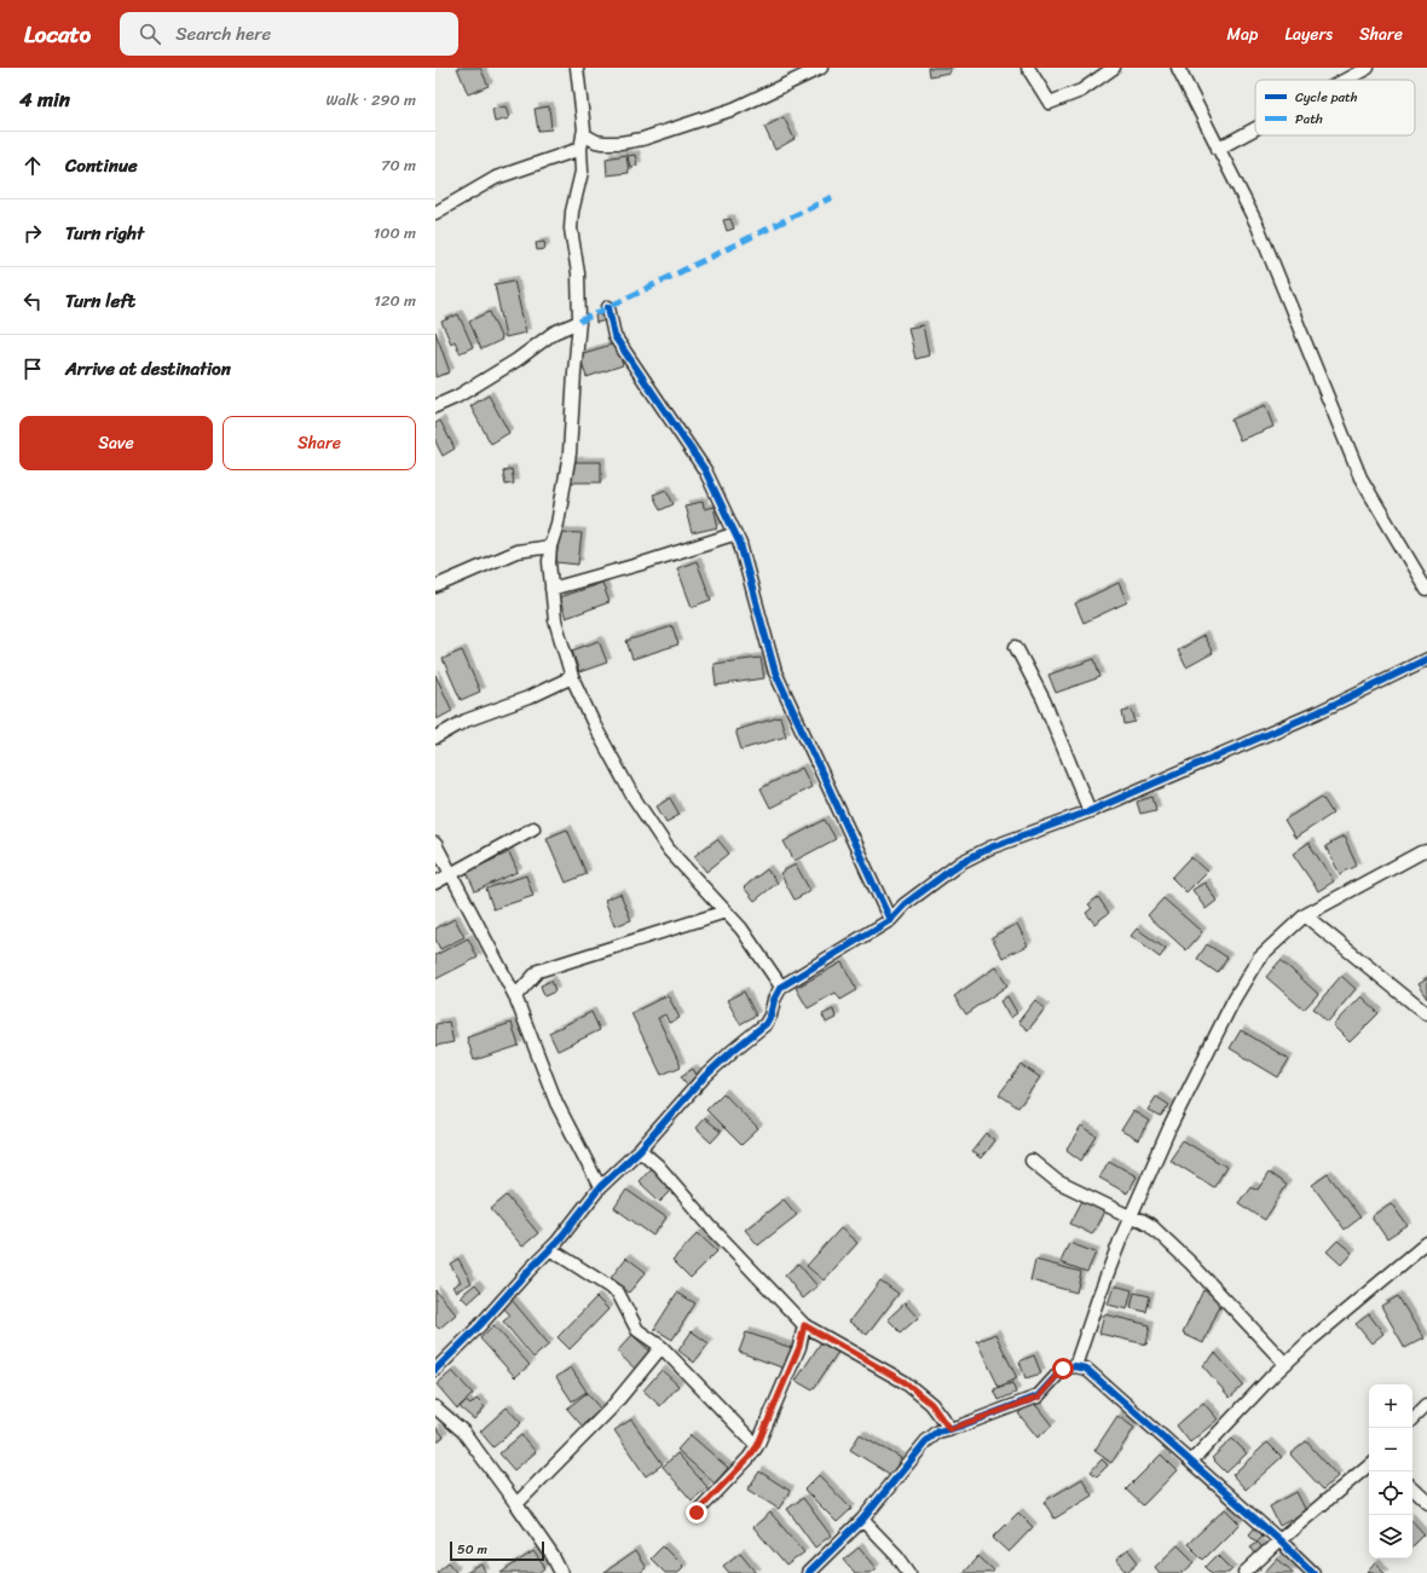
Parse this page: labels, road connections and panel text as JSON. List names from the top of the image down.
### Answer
{
  "legend": ["Cycle path", "Path"],
  "scale_bar": "50 m",
  "page": {
    "header": "Locato",
    "search": "Search here",
    "nav": ["Map", "Layers", "Share"],
    "heading": ["4 min", "Walk · 290 m"],
    "list": [
      ["Continue", "70 m"],
      ["Turn right", "100 m"],
      ["Turn left", "120 m"],
      "Arrive at destination"
    ],
    "buttons": ["Save", "Share"],
    "map_buttons": ["+", "−"],
    "scale": "50 m"
  }
}
